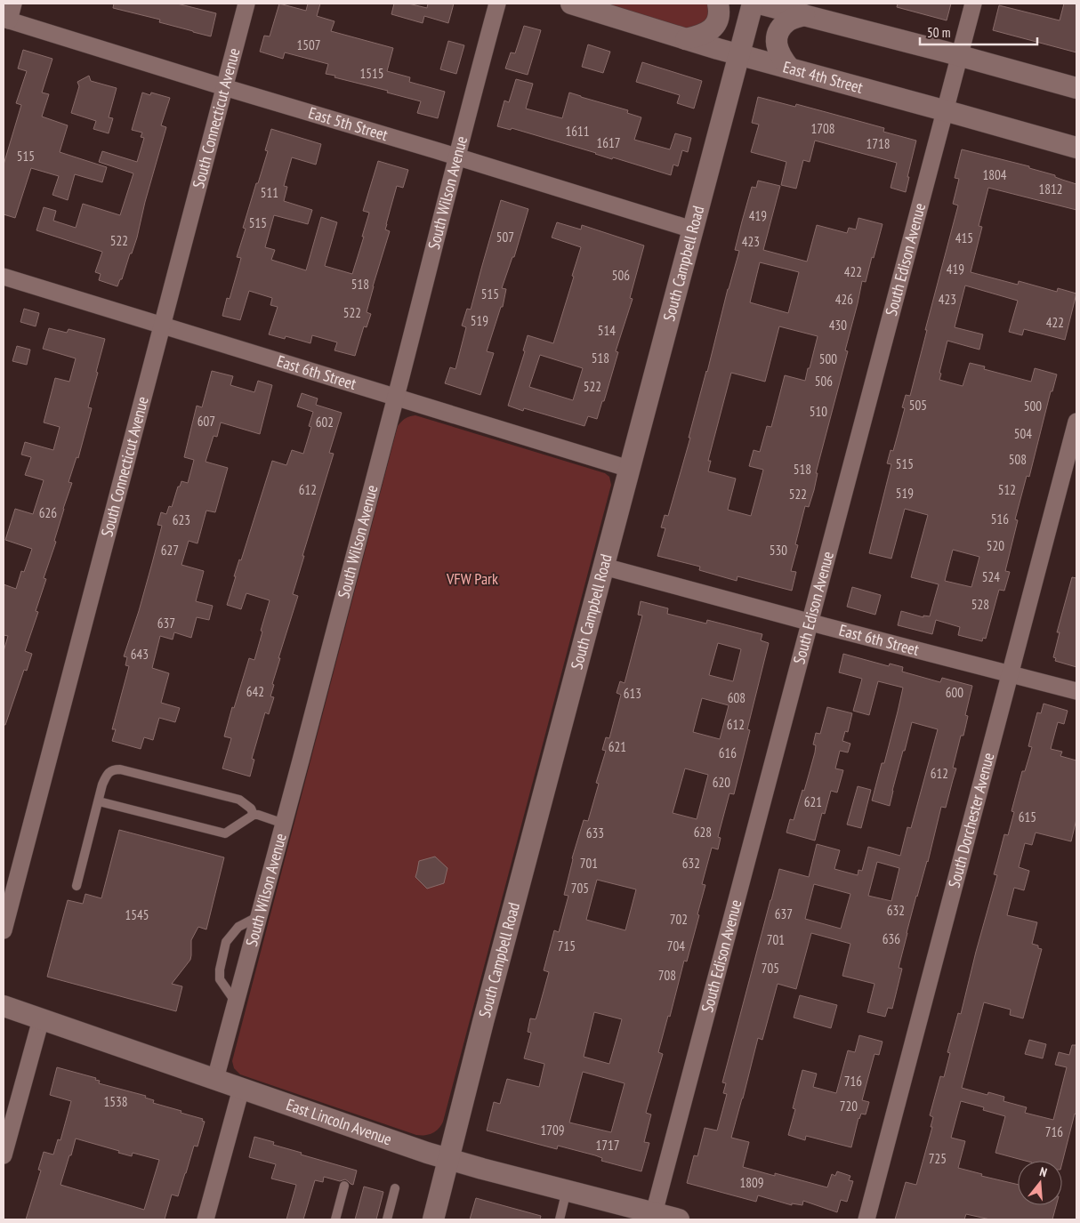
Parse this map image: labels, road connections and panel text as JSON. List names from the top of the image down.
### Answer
{
  "streets": {
    "street": [
      "East 4th Street",
      "South Connecticut Avenue",
      "East 5th Street",
      "South Wilson Avenue",
      "South Edison Avenue",
      "South Campbell Road",
      "East 6th Street",
      "South Dorchester Avenue",
      "East Lincoln Avenue"
    ]
  },
  "crossings": [
    ["East 4th Street", "South Edison Avenue"],
    ["East 4th Street", "South Campbell Road"],
    ["South Connecticut Avenue", "East 5th Street"],
    ["South Connecticut Avenue", "East 6th Street"],
    ["East 5th Street", "South Wilson Avenue"],
    ["East 5th Street", "South Campbell Road"],
    ["South Wilson Avenue", "East 6th Street"],
    ["South Wilson Avenue", "East Lincoln Avenue"],
    ["South Edison Avenue", "East 6th Street"],
    ["South Edison Avenue", "East Lincoln Avenue"],
    ["South Campbell Road", "East 6th Street"],
    ["South Campbell Road", "East Lincoln Avenue"],
    ["East 6th Street", "South Dorchester Avenue"]
  ],
  "parks": ["VFW Park"],
  "house_numbers": [
    "1507",
    "1515",
    "1708",
    "1611",
    "1617",
    "1718",
    "515",
    "1804",
    "1812",
    "511",
    "419",
    "515",
    "507",
    "415",
    "522",
    "423",
    "419",
    "422",
    "506",
    "518",
    "515",
    "426",
    "423",
    "522",
    "519",
    "422",
    "430",
    "514",
    "518",
    "500",
    "506",
    "522",
    "505",
    "500",
    "510",
    "607",
    "602",
    "504",
    "508",
    "515",
    "518",
    "612",
    "512",
    "519",
    "522",
    "626",
    "516",
    "623",
    "520",
    "627",
    "530",
    "524",
    "528",
    "637",
    "643",
    "642",
    "600",
    "613",
    "608",
    "612",
    "621",
    "616",
    "612",
    "620",
    "621",
    "615",
    "628",
    "633",
    "701",
    "632",
    "705",
    "632",
    "637",
    "1545",
    "702",
    "636",
    "701",
    "715",
    "704",
    "705",
    "708",
    "716",
    "1538",
    "720",
    "1709",
    "716",
    "1717",
    "725",
    "1809"
  ],
  "scale_bar": "50 m",
  "north": "top"
}
